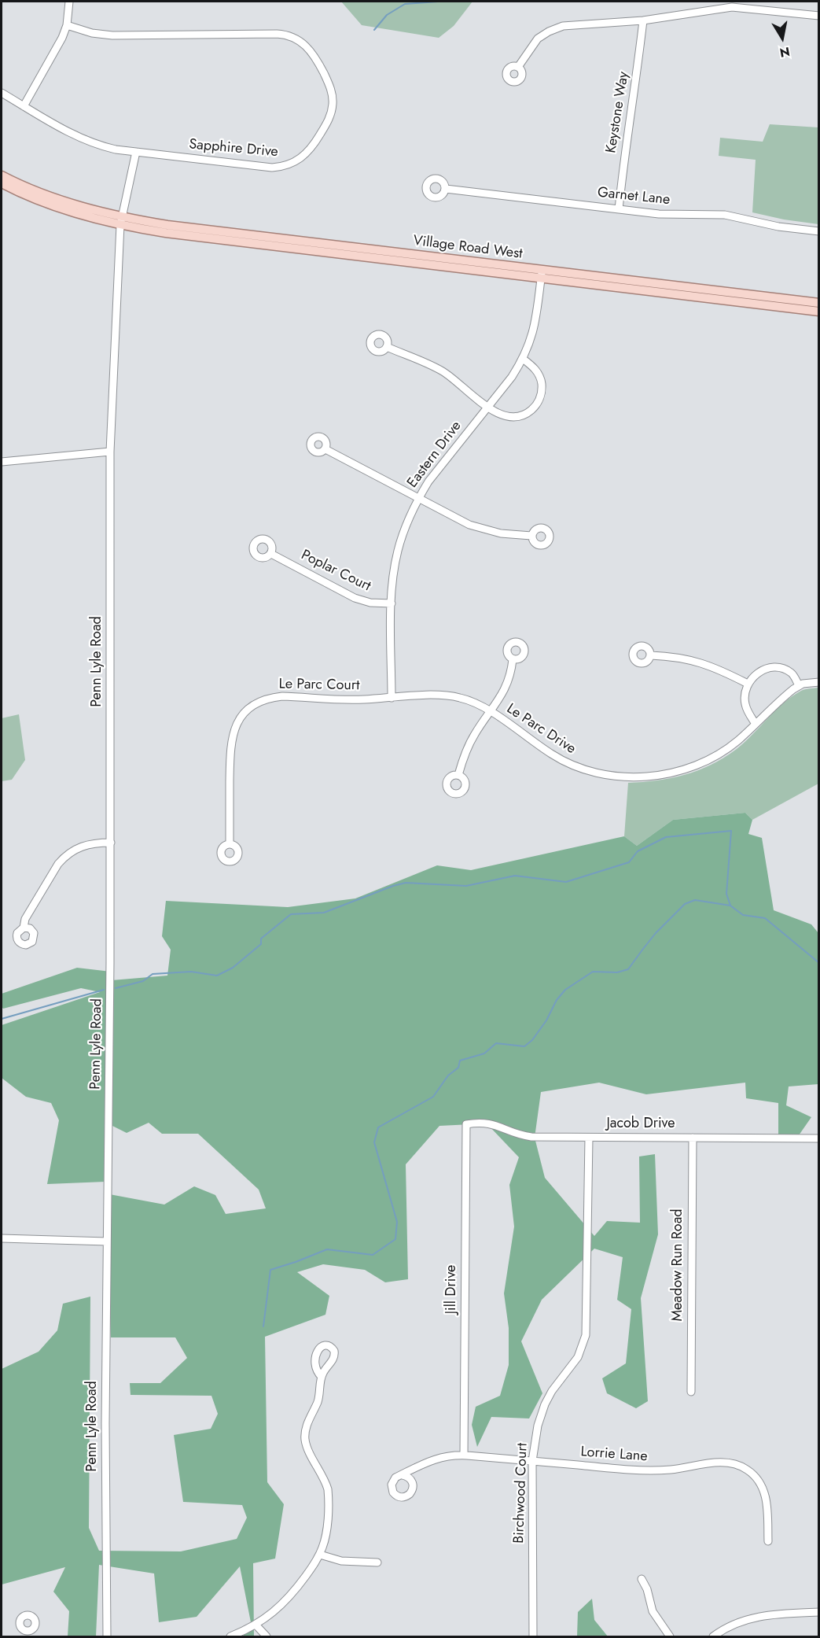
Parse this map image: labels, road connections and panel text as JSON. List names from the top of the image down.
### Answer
{
  "streets": {
    "main road": ["Village Road West"],
    "street": [
      "Keystone Way",
      "Sapphire Drive",
      "Garnet Lane",
      "Eastern Drive",
      "Poplar Court",
      "Penn Lyle Road",
      "Le Parc Court",
      "Le Parc Drive",
      "Jacob Drive",
      "Meadow Run Road",
      "Jill Drive",
      "Lorrie Lane",
      "Birchwood Court"
    ]
  },
  "crossings": [
    ["Keystone Way", "Garnet Lane"],
    ["Village Road West", "Eastern Drive"],
    ["Eastern Drive", "Poplar Court"],
    ["Eastern Drive", "Le Parc Court"],
    ["Eastern Drive", "Le Parc Drive"],
    ["Le Parc Court", "Le Parc Drive"],
    ["Jacob Drive", "Meadow Run Road"],
    ["Jacob Drive", "Jill Drive"],
    ["Jacob Drive", "Birchwood Court"],
    ["Jill Drive", "Lorrie Lane"],
    ["Lorrie Lane", "Birchwood Court"]
  ],
  "north": "bottom"
}
